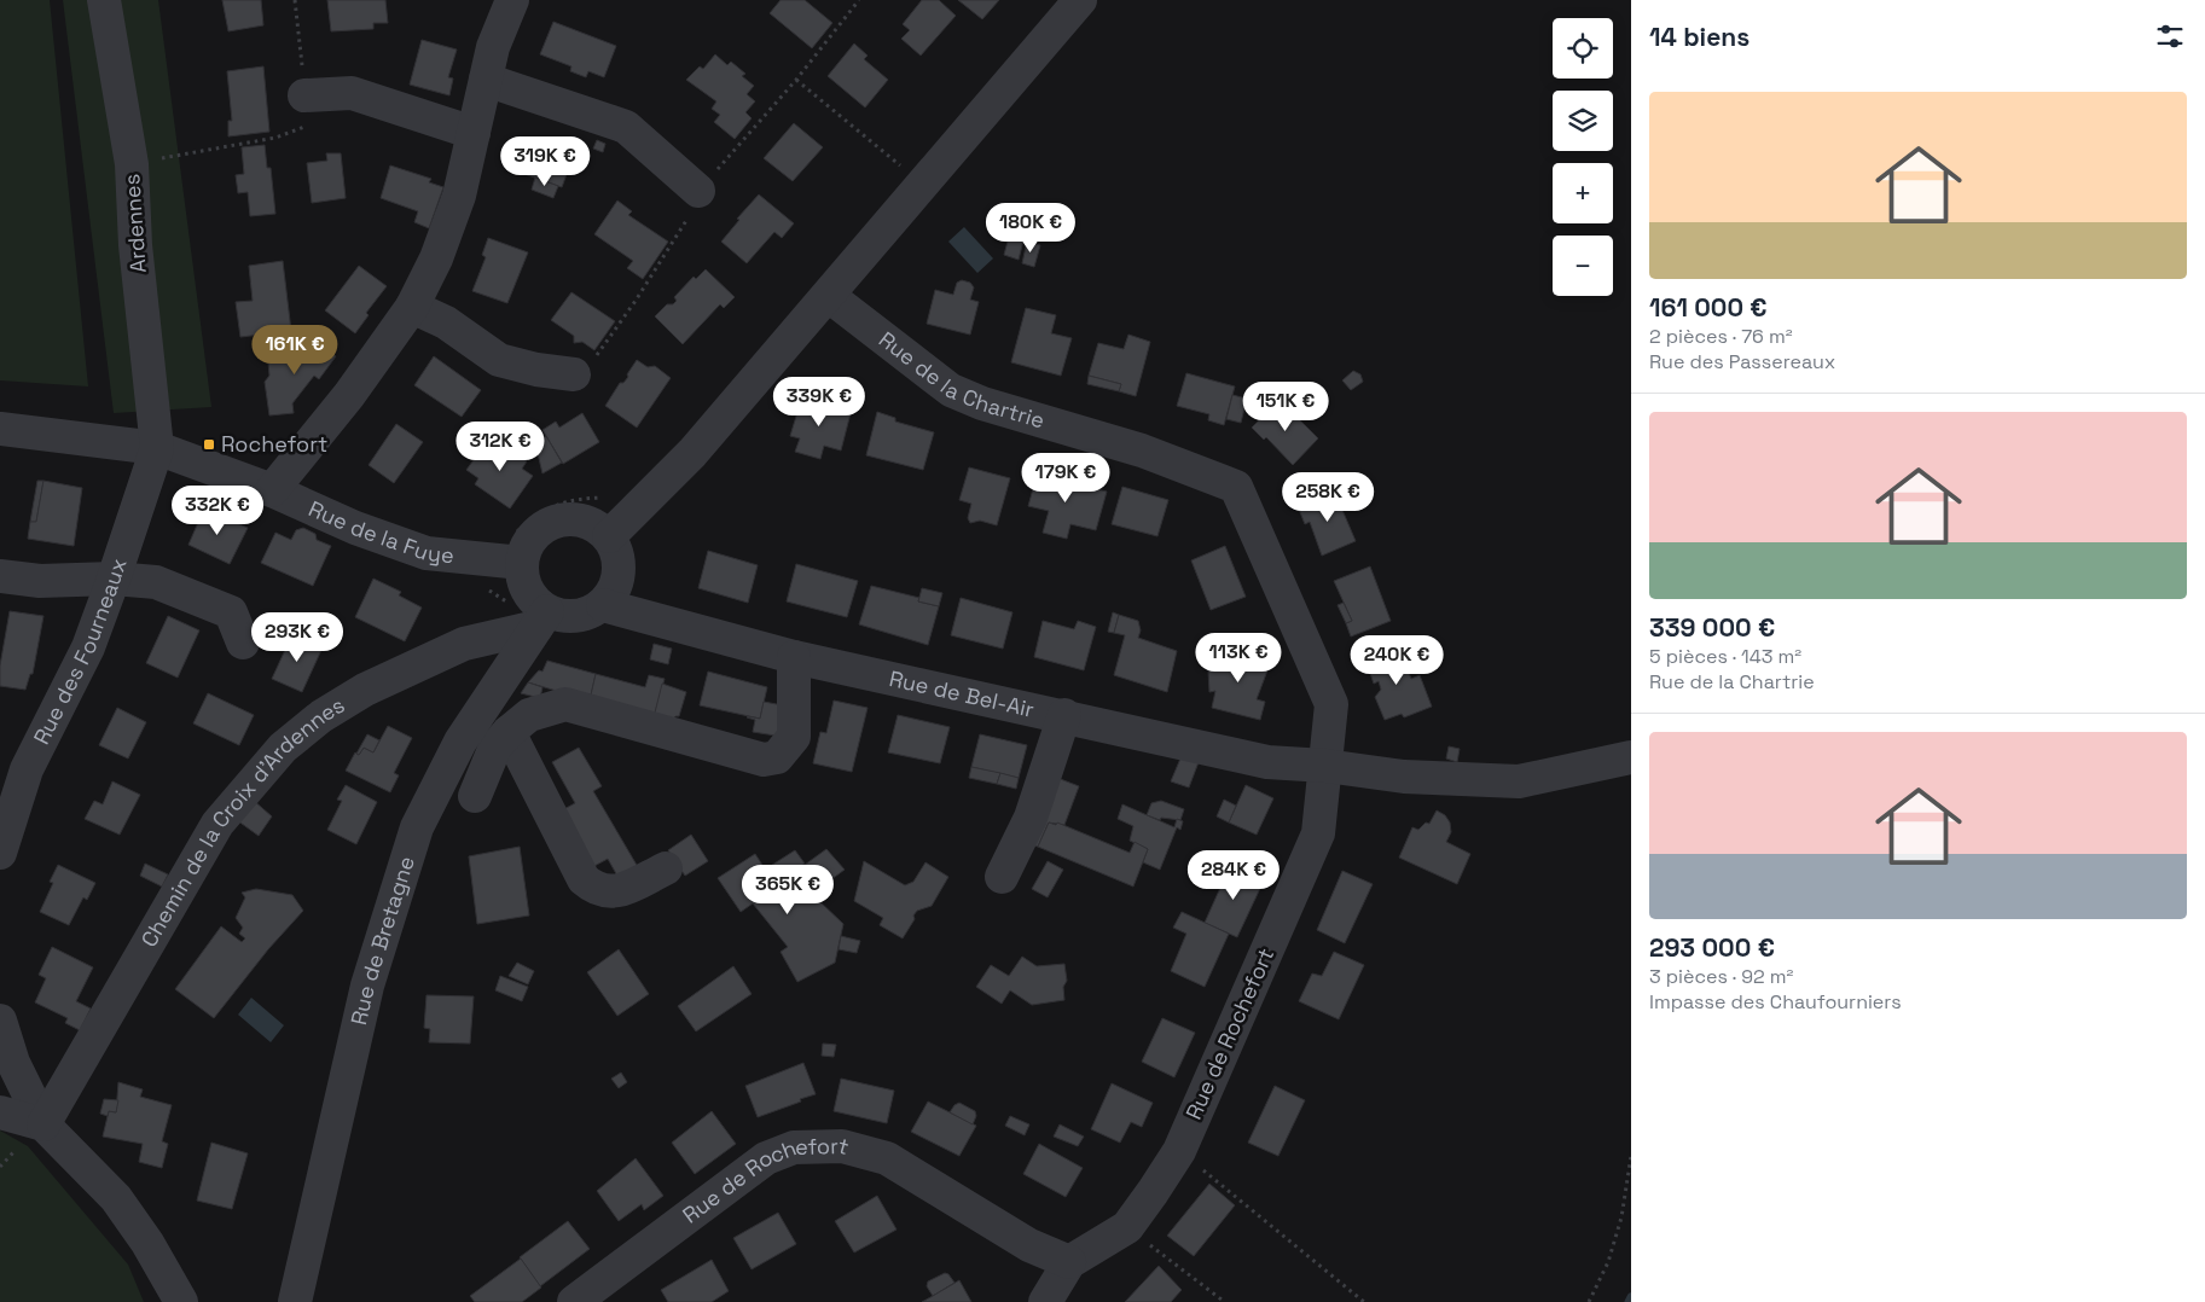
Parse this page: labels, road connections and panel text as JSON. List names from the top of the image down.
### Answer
{
  "streets": {
    "street": [
      "Ardennes",
      "Rue de la Chartrie",
      "Rue de la Fuye",
      "Rue des Fourneaux",
      "Rue de Bel-Air",
      "Chemin de la Croix d'Ardennes",
      "Rue de Bretagne",
      "Rue de Rochefort"
    ]
  },
  "crossings": [
    ["Ardennes", "Rue de la Fuye"],
    ["Ardennes", "Rue des Fourneaux"],
    ["Rue de la Chartrie", "Rue de Bel-Air"],
    ["Rue de la Chartrie", "Rue de Rochefort"],
    ["Rue de la Fuye", "Rue des Fourneaux"],
    ["Rue de la Fuye", "Rue de Bel-Air"],
    ["Rue de la Fuye", "Chemin de la Croix d'Ardennes"],
    ["Rue de la Fuye", "Rue de Bretagne"],
    ["Rue de Bel-Air", "Chemin de la Croix d'Ardennes"],
    ["Rue de Bel-Air", "Rue de Bretagne"],
    ["Rue de Bel-Air", "Rue de Rochefort"],
    ["Chemin de la Croix d'Ardennes", "Rue de Bretagne"]
  ],
  "places": {
    "transit": ["Rochefort"]
  },
  "page": {
    "heading": "14 biens",
    "map_buttons": ["+", "−"],
    "list": [
      {
        "name": "161 000 €",
        "note": "2 pièces · 76 m² · Rue des Passereaux"
      },
      {
        "name": "339 000 €",
        "note": "5 pièces · 143 m² · Rue de la Chartrie"
      },
      {
        "name": "293 000 €",
        "note": "3 pièces · 92 m² · Impasse des Chaufourniers"
      }
    ],
    "price": [
      "319K €",
      "180K €",
      "161K €",
      "339K €",
      "151K €",
      "312K €",
      "179K €",
      "258K €",
      "332K €",
      "293K €",
      "113K €",
      "240K €",
      "284K €",
      "365K €"
    ]
  }
}
